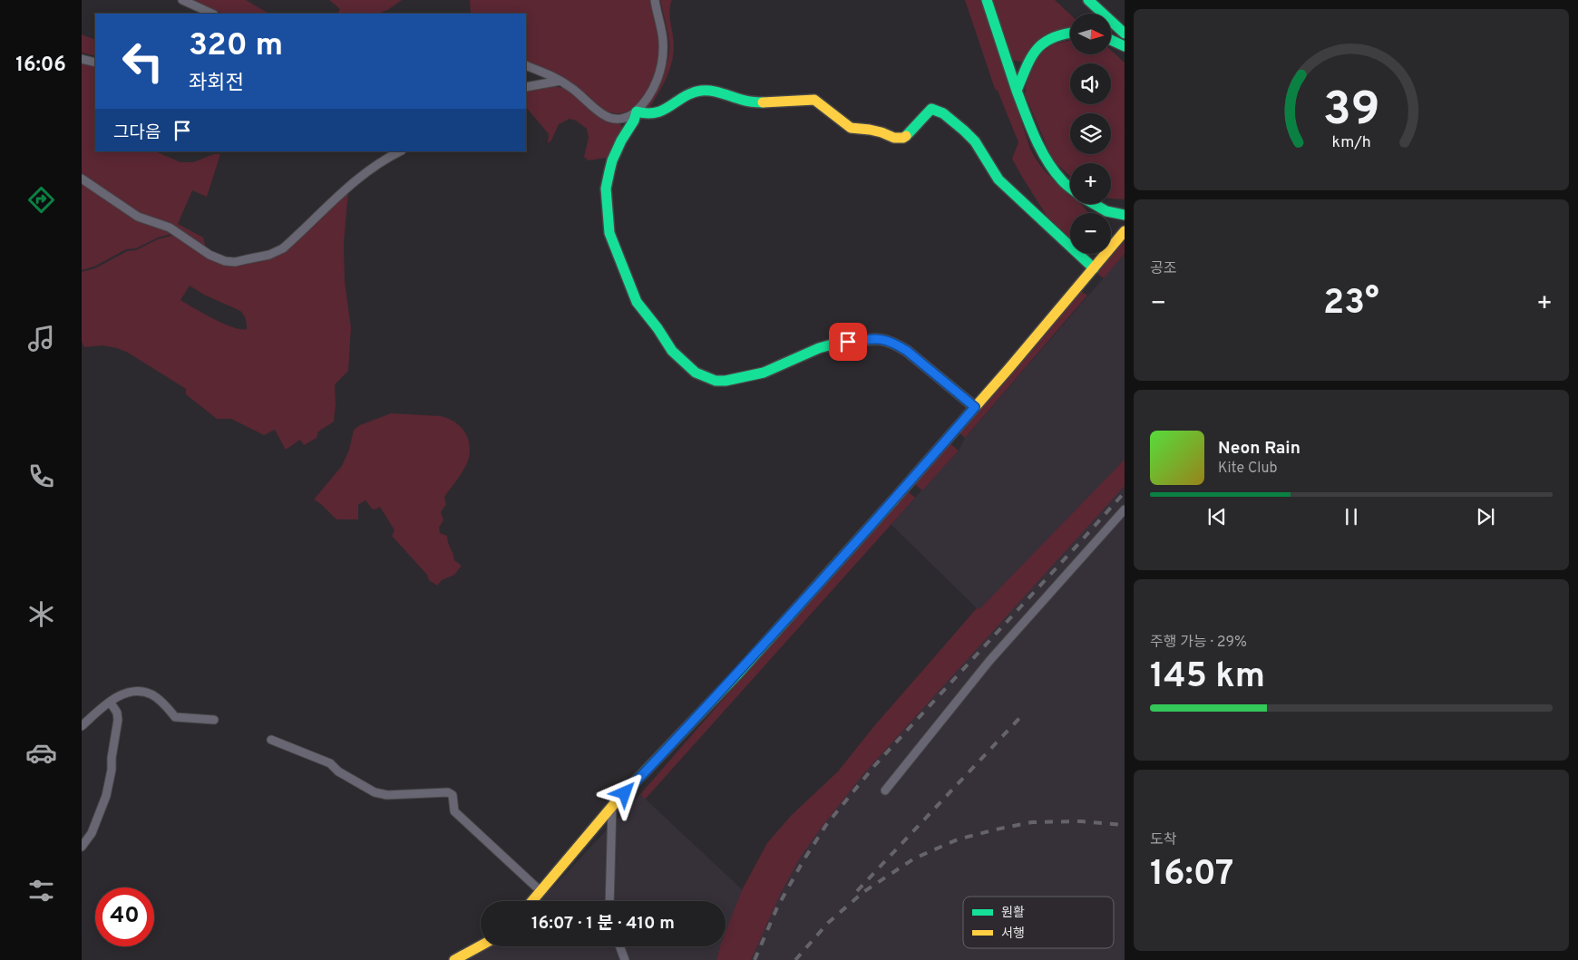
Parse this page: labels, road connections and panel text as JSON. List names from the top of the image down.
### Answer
{
  "legend": ["원활", "서행"],
  "north": "right",
  "page": {
    "tabs": "16:06",
    "map_buttons": ["+", "−"],
    "turn": ["320 m", "좌회전"],
    "then": "그다음",
    "tile": [
      "공조",
      ["주행 가능 · 29%", "145 km"],
      ["도착", "16:07"]
    ],
    "heat": ["−", "23°", "+"],
    "song": ["Neon Rain", "Kite Club"],
    "limit": "40",
    "trip": "16:07 · 1 분 · 410 m",
    "gauge": ["39", "km/h"]
  }
}
